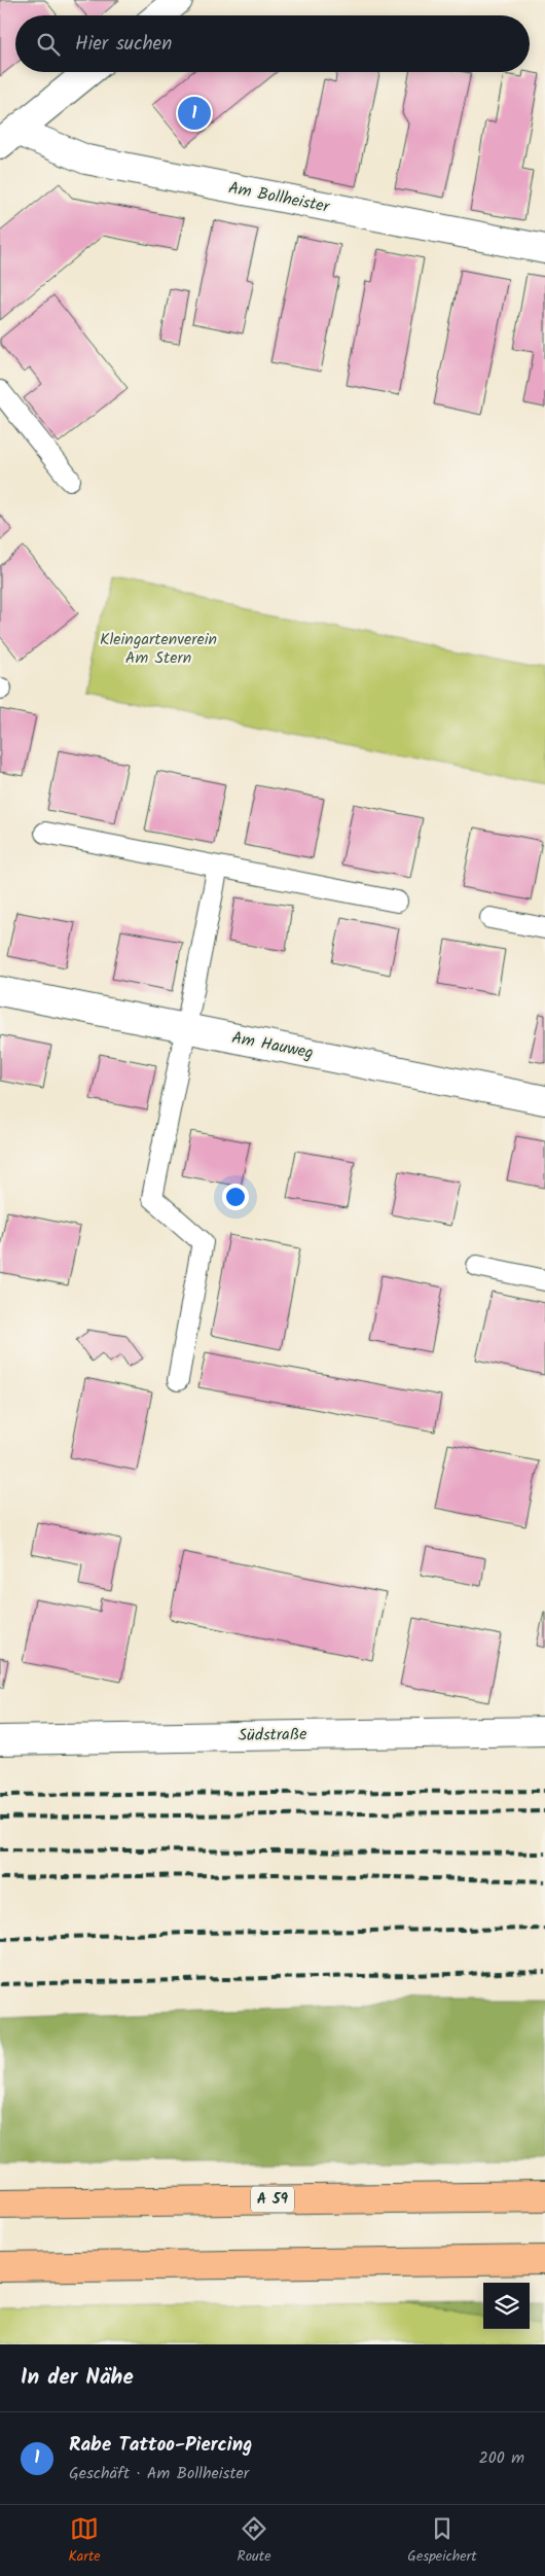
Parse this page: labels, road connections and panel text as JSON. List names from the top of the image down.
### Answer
{
  "streets": {
    "highway": ["A 59"],
    "street": ["Am Bollheister", "Am Hauweg", "Südstraße"]
  },
  "parks": ["Kleingartenverein Am Stern"],
  "page": {
    "search": "Hier suchen",
    "pins": "1",
    "heading": "In der Nähe",
    "list": [
      {
        "mark": "1",
        "name": "Rabe Tattoo-Piercing",
        "note": "Geschäft · Am Bollheister",
        "value": "200 m"
      }
    ],
    "nav": ["Karte", "Route", "Gespeichert"]
  }
}
